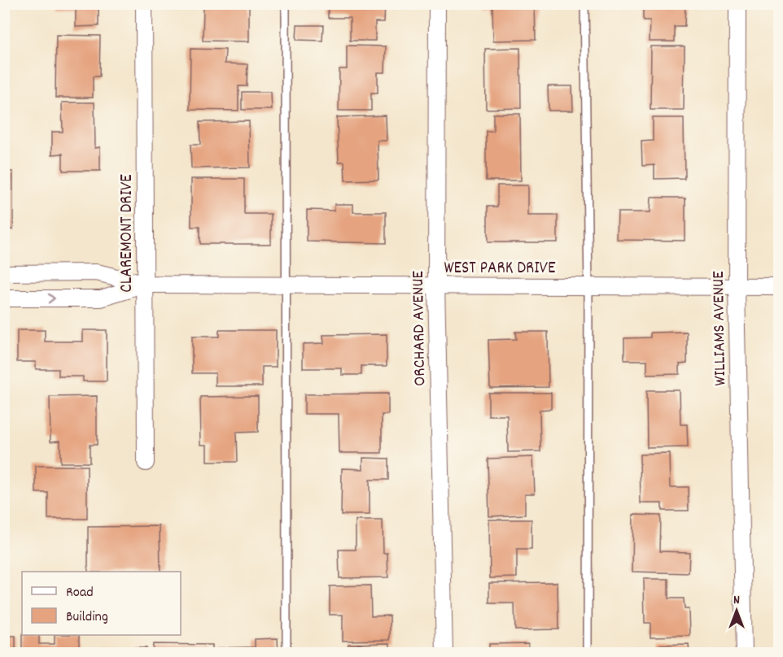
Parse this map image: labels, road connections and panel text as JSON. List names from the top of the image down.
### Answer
{
  "streets": {
    "street": [
      "CLAREMONT DRIVE",
      "WEST PARK DRIVE",
      "ORCHARD AVENUE",
      "WILLIAMS AVENUE"
    ]
  },
  "crossings": [
    ["CLAREMONT DRIVE", "WEST PARK DRIVE"],
    ["WEST PARK DRIVE", "ORCHARD AVENUE"],
    ["WEST PARK DRIVE", "WILLIAMS AVENUE"]
  ],
  "legend": ["Road", "Building"],
  "north": "top"
}
